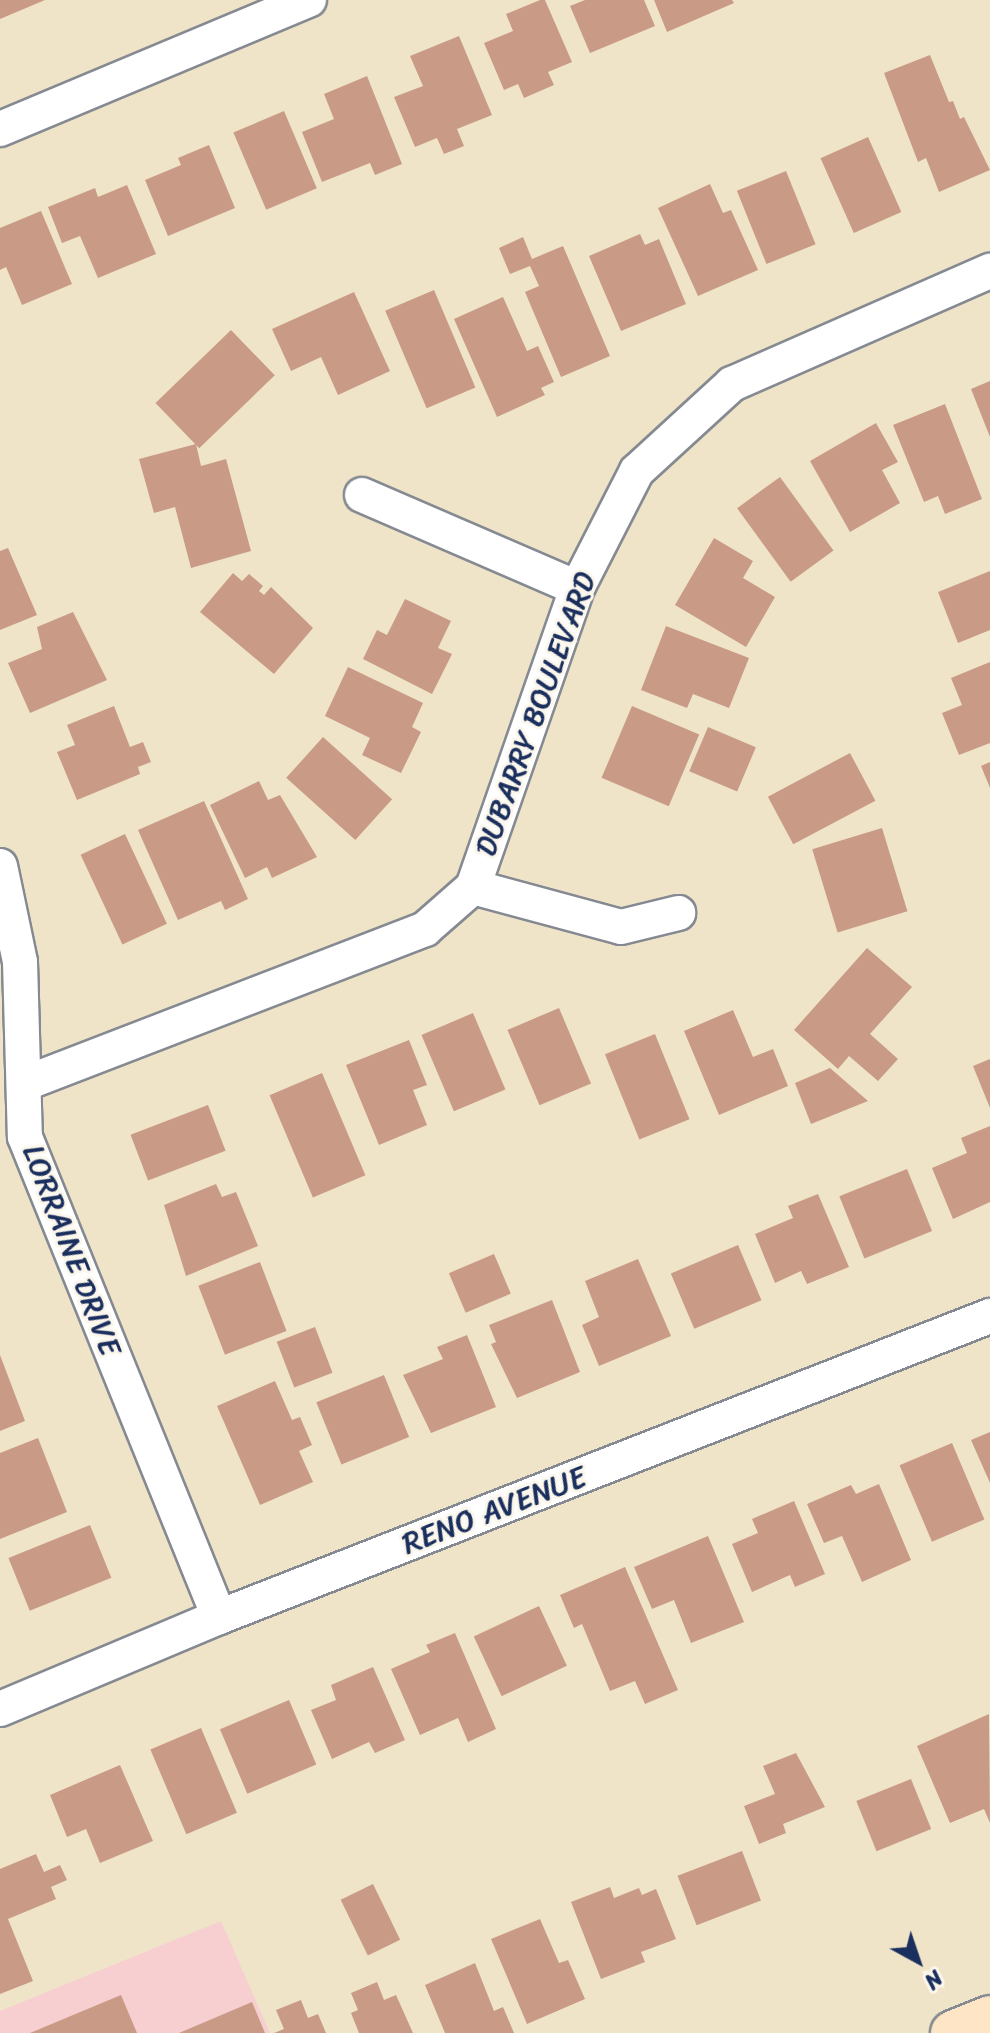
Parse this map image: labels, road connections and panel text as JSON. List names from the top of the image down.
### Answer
{
  "streets": {
    "street": ["DUBARRY BOULEVARD", "LORRAINE DRIVE", "RENO AVENUE"]
  },
  "crossings": [
    ["DUBARRY BOULEVARD", "LORRAINE DRIVE"],
    ["LORRAINE DRIVE", "RENO AVENUE"]
  ],
  "north": "bottom right"
}
